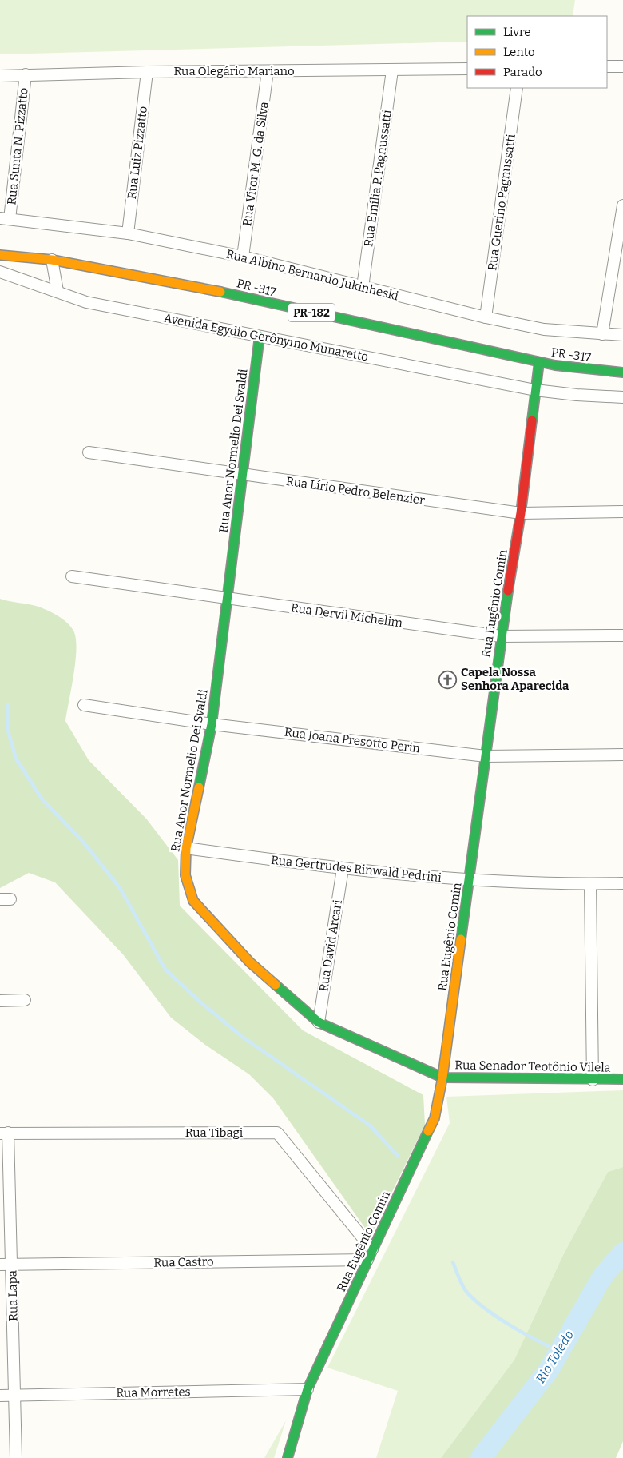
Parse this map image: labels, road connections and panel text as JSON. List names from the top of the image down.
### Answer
{
  "streets": {
    "street": [
      "Rua Olegário Mariano",
      "Rua Sunta N. Pizzatto",
      "Rua Luiz Pizzatto",
      "Rua Vitor M. G. da Silva",
      "Rua Emília P. Pagnussatti",
      "Rua Guerino Pagnussatti",
      "Rua Albino Bernardo Jukinheski",
      "PR -317",
      "PR-182",
      "Avenida Egydio Gerônymo Munaretto",
      "Rua Anor Normelio Dei Svaldi",
      "Rua Lírio Pedro Belenzier",
      "Rua Eugênio Comin",
      "Rua Dervil Michelim",
      "Rua Joana Presotto Perin",
      "Rua Gertrudes Rinwald Pedrini",
      "Rua David Arcari",
      "Rua Senador Teotônio Vilela",
      "Rua Tibagi",
      "Rua Castro",
      "Rua Lapa",
      "Rua Morretes"
    ]
  },
  "crossings": [
    ["Rua Olegário Mariano", "Rua Sunta N. Pizzatto"],
    ["Rua Olegário Mariano", "Rua Luiz Pizzatto"],
    ["Rua Olegário Mariano", "Rua Vitor M. G. da Silva"],
    ["Rua Olegário Mariano", "Rua Emília P. Pagnussatti"],
    ["Rua Sunta N. Pizzatto", "Rua Albino Bernardo Jukinheski"],
    ["Rua Luiz Pizzatto", "Rua Albino Bernardo Jukinheski"],
    ["Rua Vitor M. G. da Silva", "Rua Albino Bernardo Jukinheski"],
    ["Rua Emília P. Pagnussatti", "Rua Albino Bernardo Jukinheski"],
    ["Rua Guerino Pagnussatti", "Rua Albino Bernardo Jukinheski"],
    ["PR -317", "Rua Eugênio Comin"],
    ["Avenida Egydio Gerônymo Munaretto", "Rua Anor Normelio Dei Svaldi"],
    ["Avenida Egydio Gerônymo Munaretto", "Rua Eugênio Comin"],
    ["Rua Anor Normelio Dei Svaldi", "Rua Lírio Pedro Belenzier"],
    ["Rua Anor Normelio Dei Svaldi", "Rua Eugênio Comin"],
    ["Rua Anor Normelio Dei Svaldi", "Rua Dervil Michelim"],
    ["Rua Anor Normelio Dei Svaldi", "Rua Joana Presotto Perin"],
    ["Rua Anor Normelio Dei Svaldi", "Rua Gertrudes Rinwald Pedrini"],
    ["Rua Anor Normelio Dei Svaldi", "Rua David Arcari"],
    ["Rua Anor Normelio Dei Svaldi", "Rua Senador Teotônio Vilela"],
    ["Rua Lírio Pedro Belenzier", "Rua Eugênio Comin"],
    ["Rua Eugênio Comin", "Rua Dervil Michelim"],
    ["Rua Eugênio Comin", "Rua Joana Presotto Perin"],
    ["Rua Eugênio Comin", "Rua Gertrudes Rinwald Pedrini"],
    ["Rua Eugênio Comin", "Rua Senador Teotônio Vilela"],
    ["Rua Eugênio Comin", "Rua Tibagi"],
    ["Rua Eugênio Comin", "Rua Castro"],
    ["Rua Eugênio Comin", "Rua Morretes"],
    ["Rua Gertrudes Rinwald Pedrini", "Rua David Arcari"],
    ["Rua Tibagi", "Rua Castro"],
    ["Rua Tibagi", "Rua Lapa"],
    ["Rua Castro", "Rua Lapa"],
    ["Rua Lapa", "Rua Morretes"]
  ],
  "water": ["Rio Toledo"],
  "places": {
    "church": ["Capela Nossa Senhora Aparecida"]
  },
  "legend": ["Livre", "Lento", "Parado"]
}
